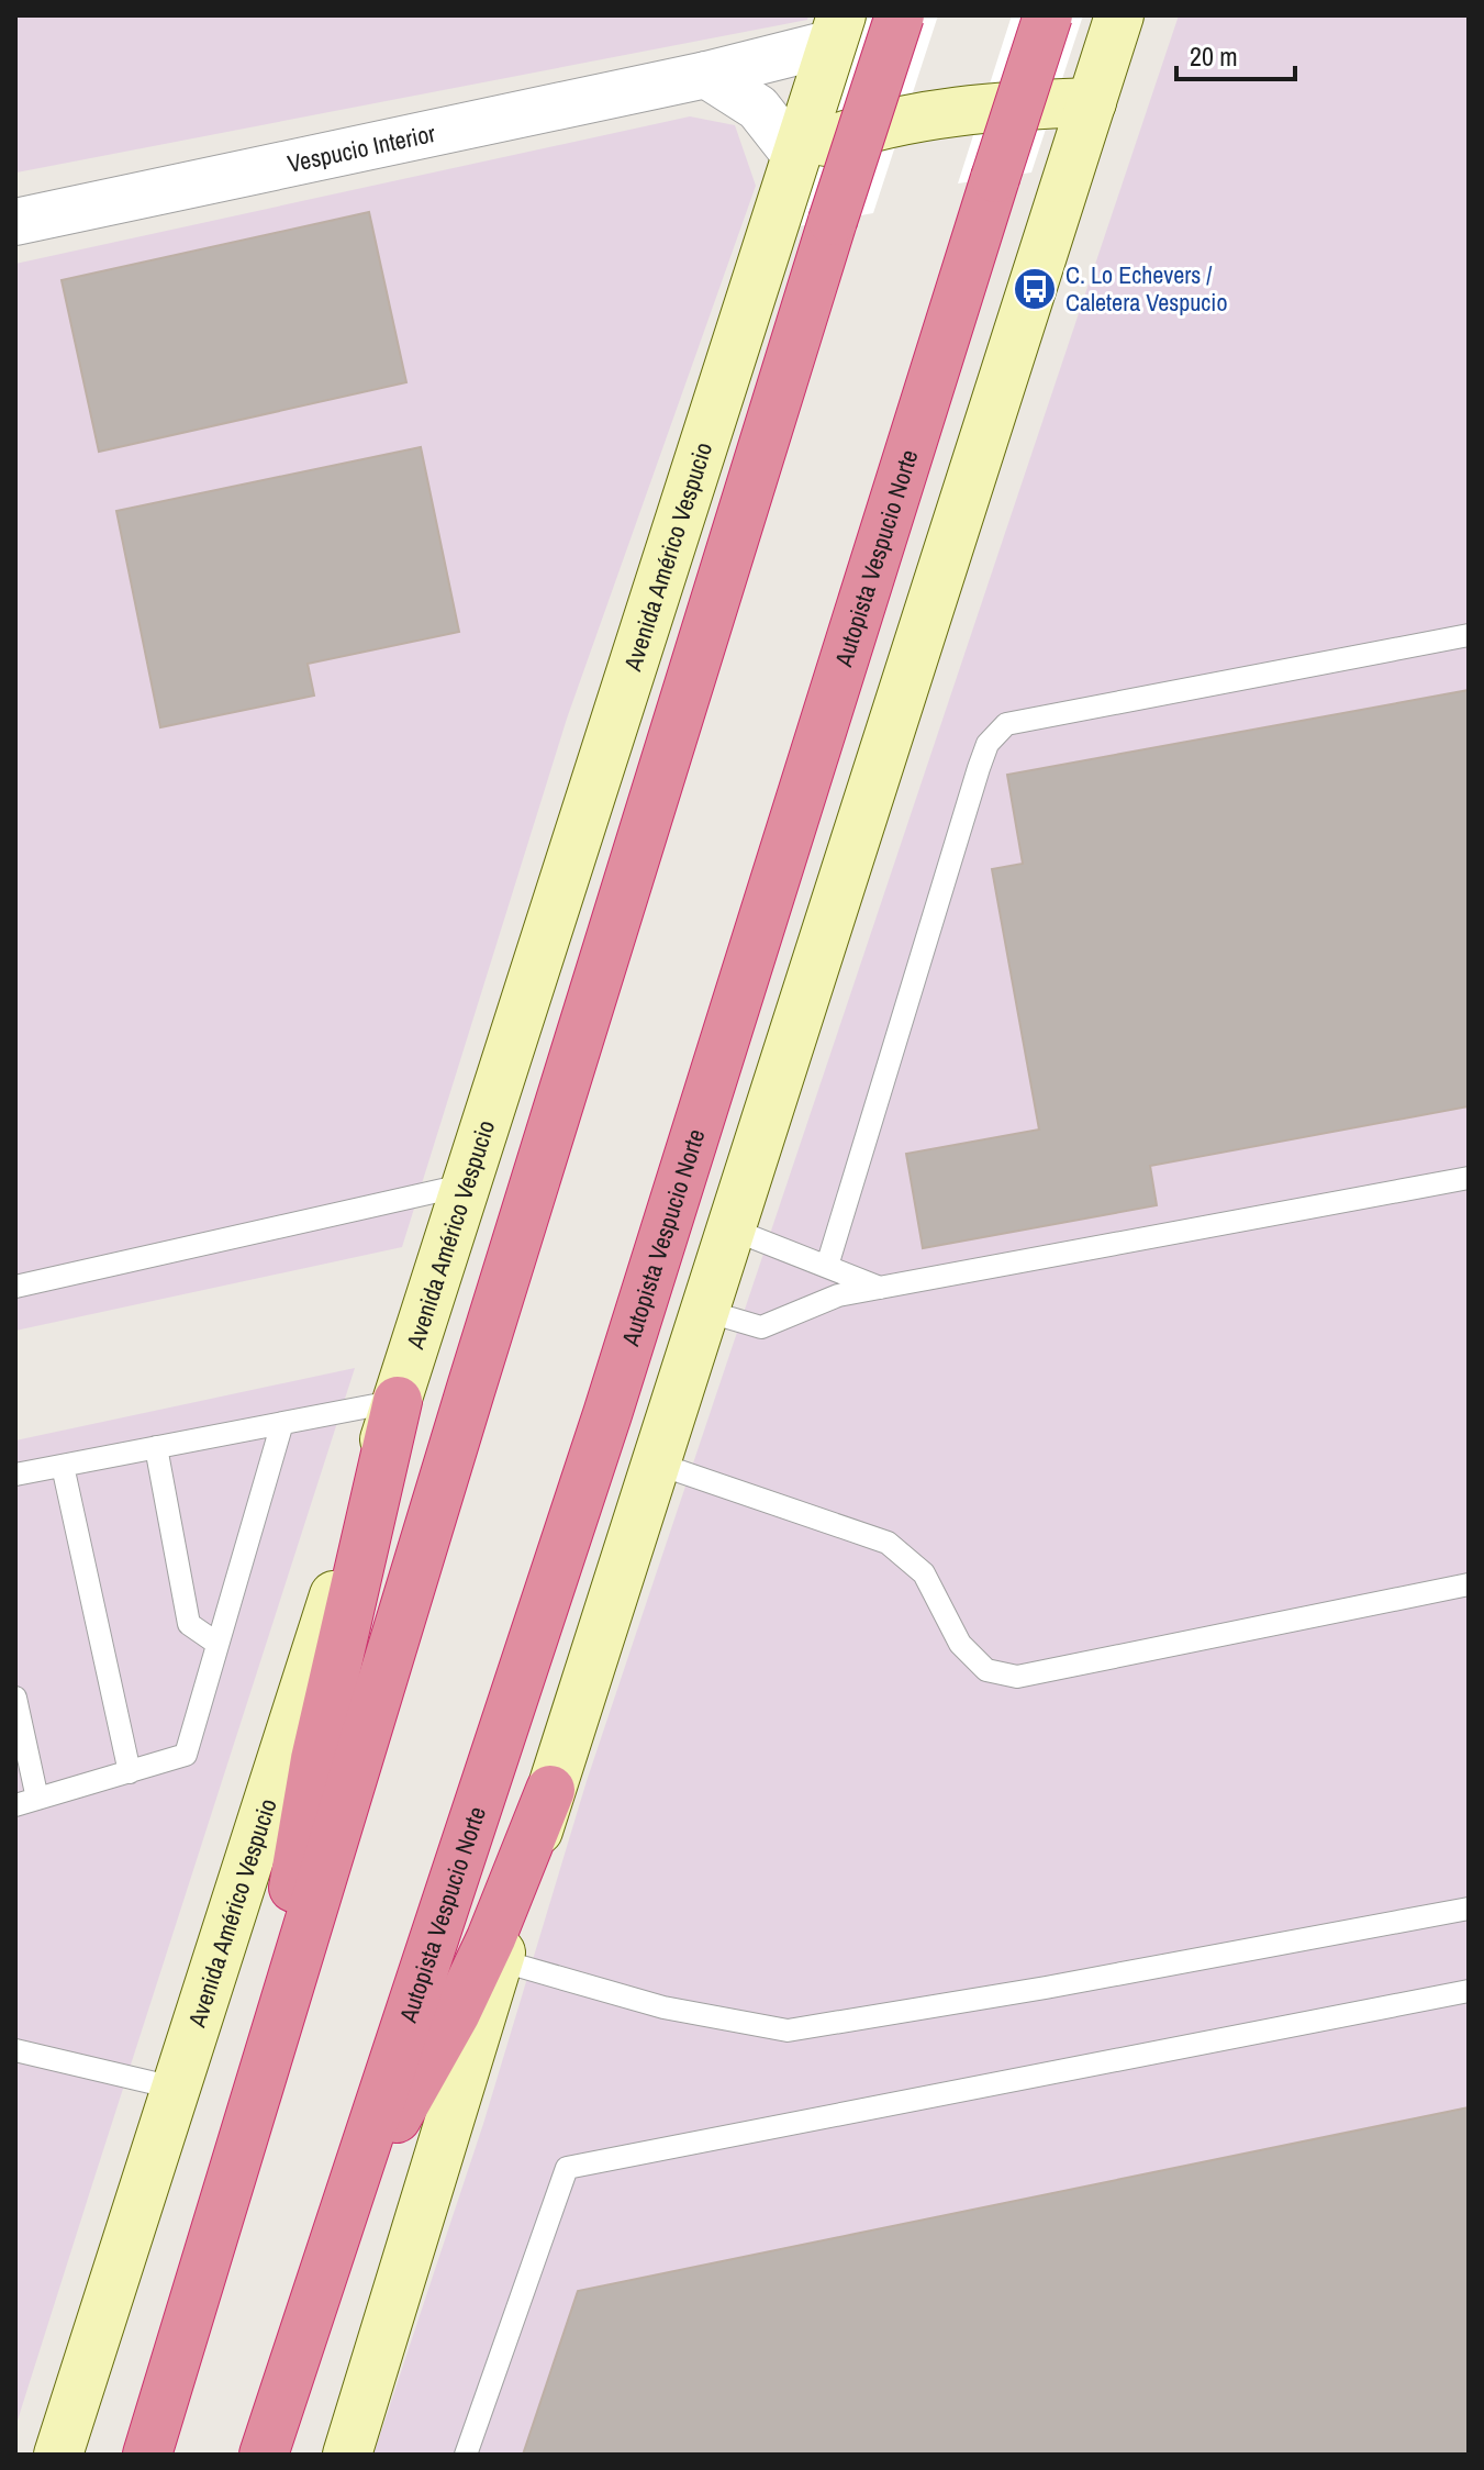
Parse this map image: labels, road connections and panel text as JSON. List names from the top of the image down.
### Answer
{
  "streets": {
    "highway": ["Autopista Vespucio Norte"],
    "main road": ["Avenida Américo Vespucio"],
    "street": ["Vespucio Interior"]
  },
  "crossings": [
    ["Vespucio Interior", "Avenida Américo Vespucio"]
  ],
  "places": {
    "bus stop": ["C. Lo Echevers / Caletera Vespucio"]
  },
  "scale_bar": "20 m"
}
